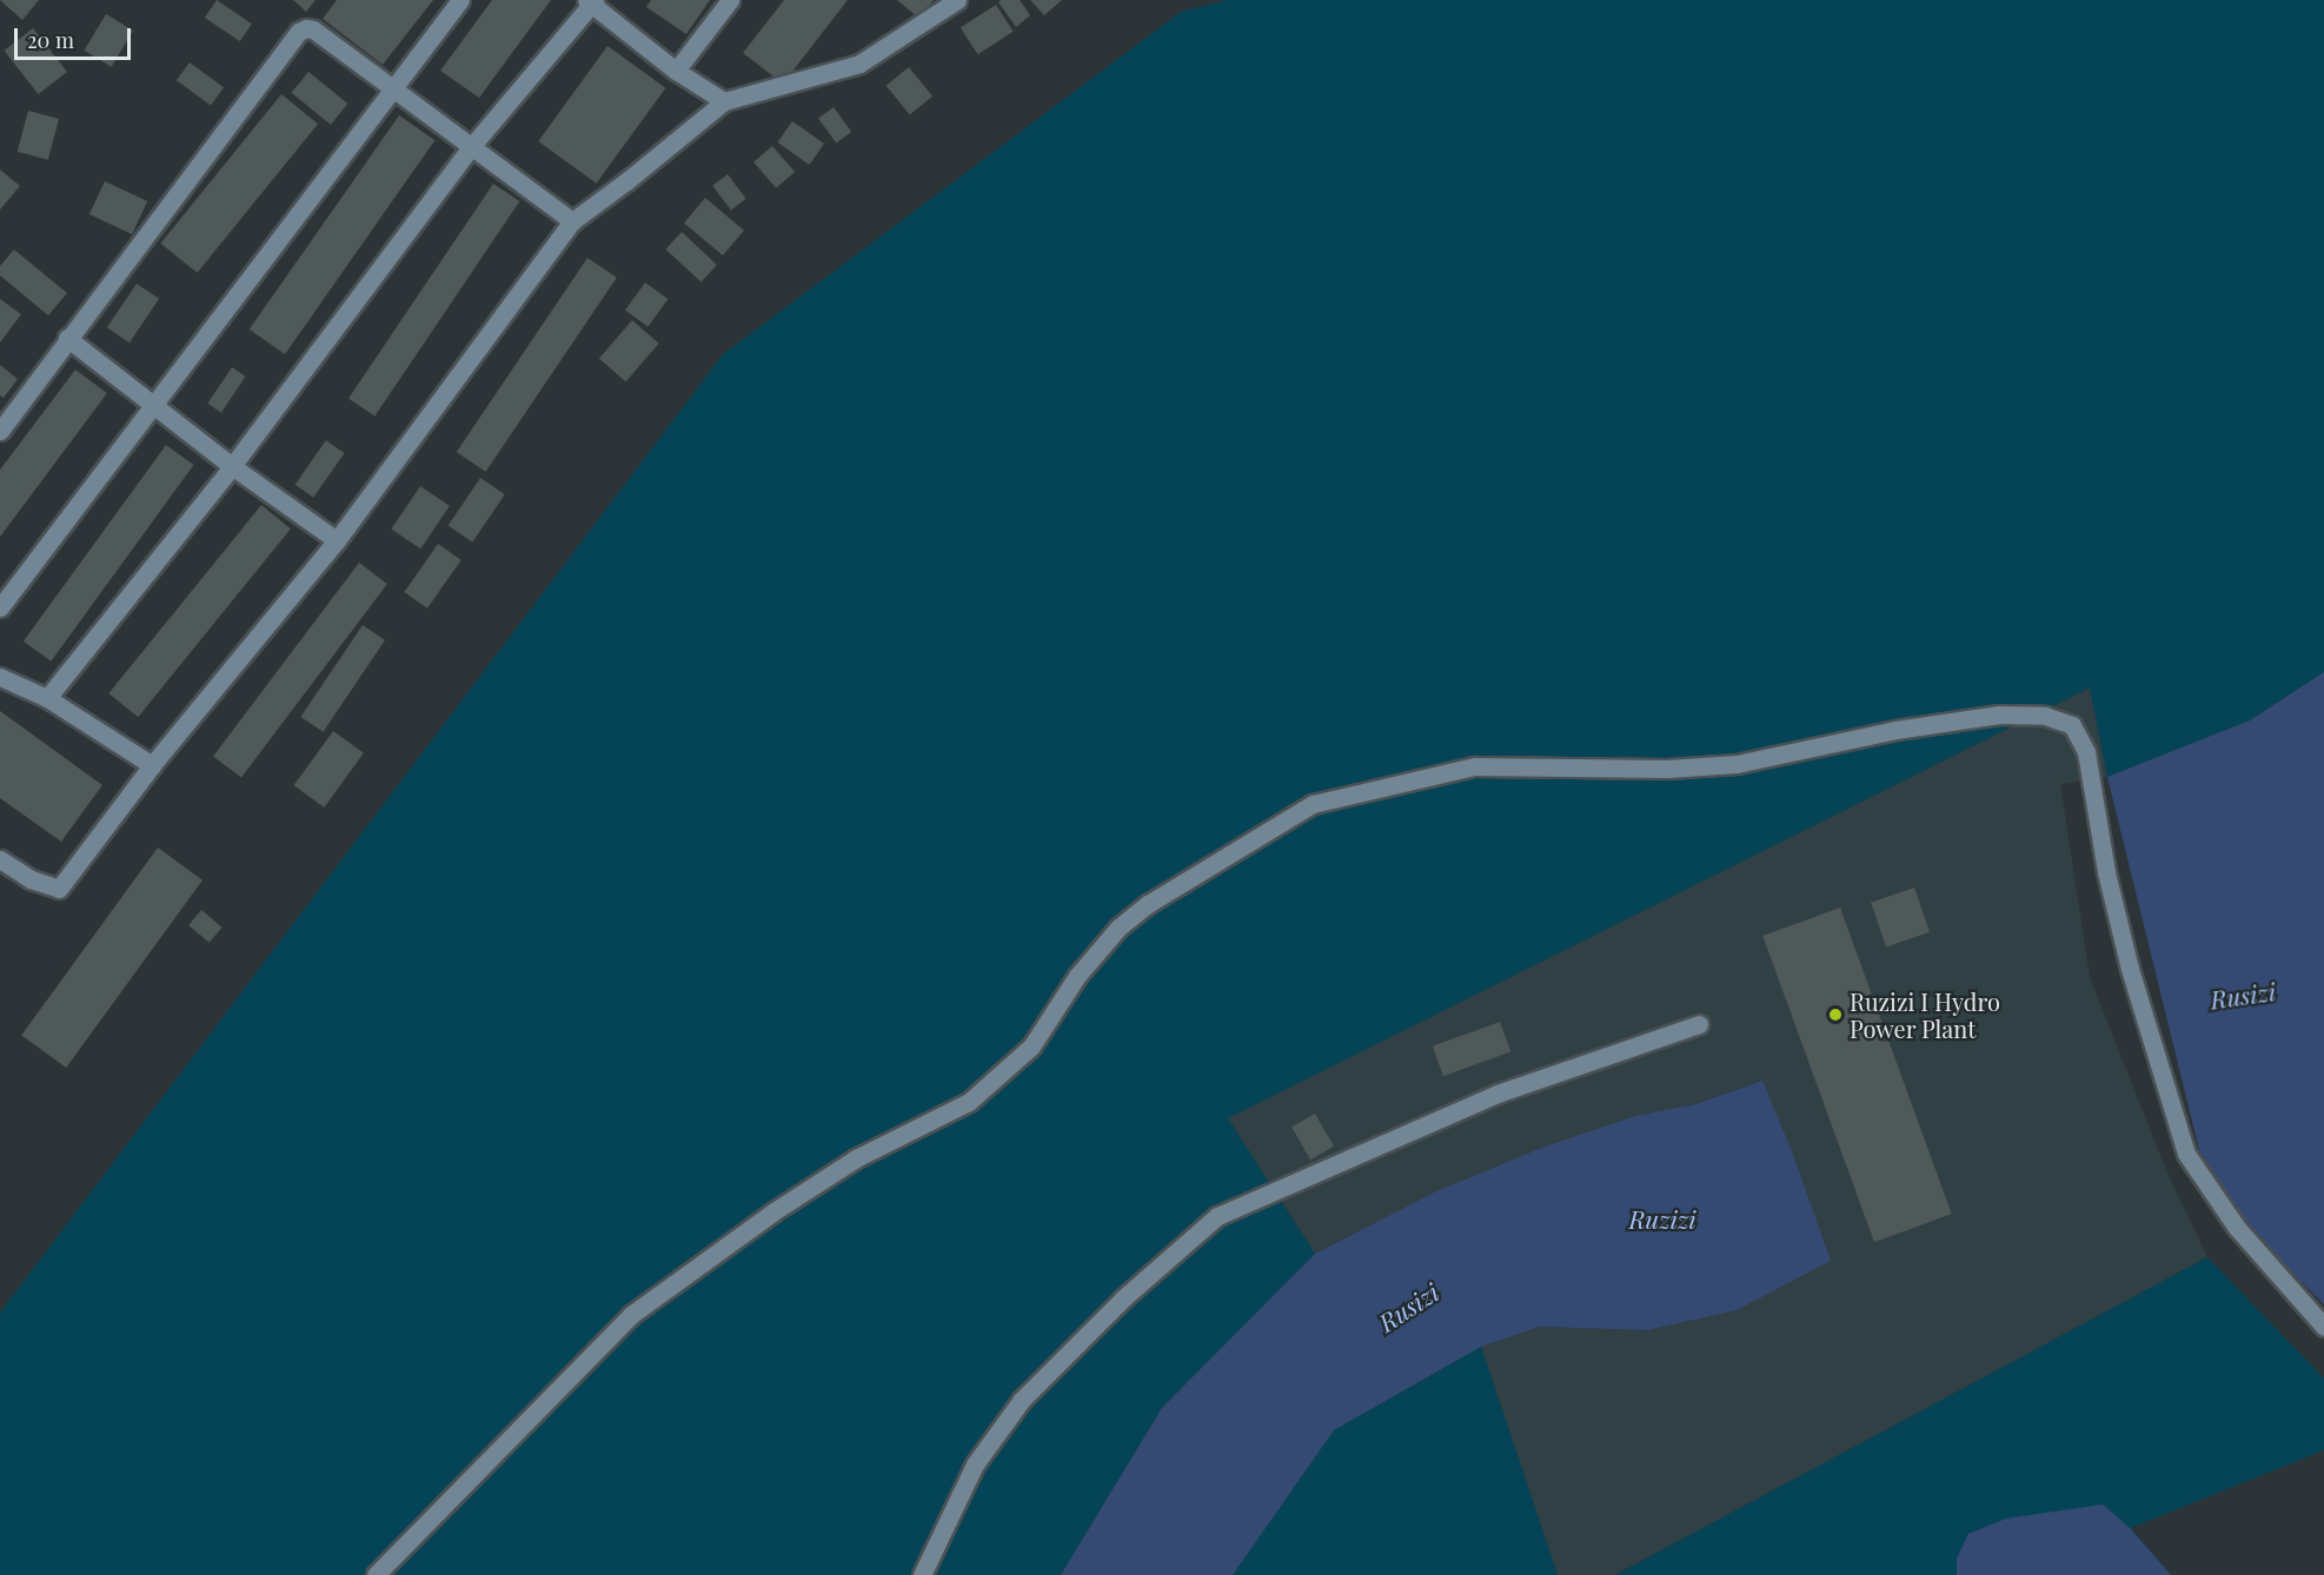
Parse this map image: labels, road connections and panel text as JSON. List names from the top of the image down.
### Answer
{
  "water": ["Rusizi", "Ruzizi"],
  "places": ["Ruzizi I Hydro Power Plant"],
  "scale_bar": "20 m"
}
